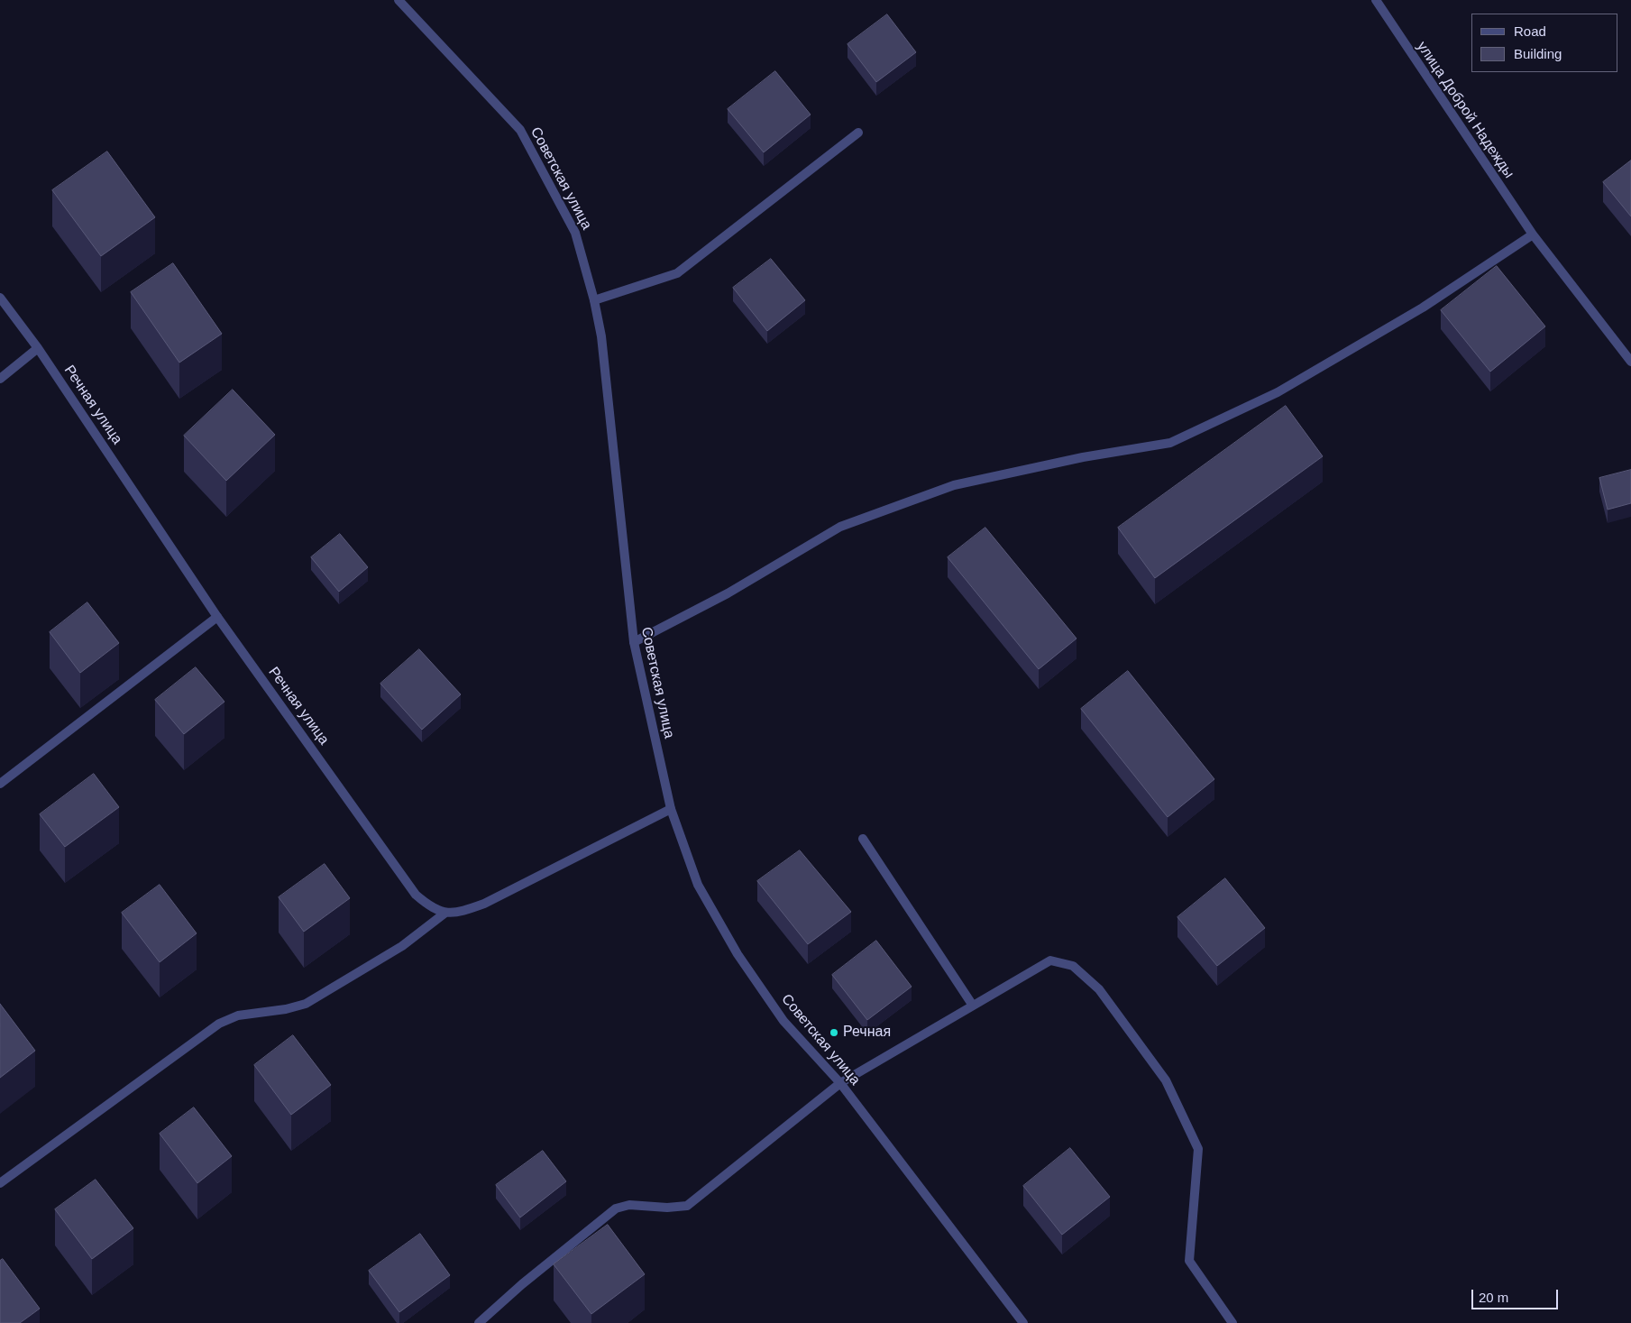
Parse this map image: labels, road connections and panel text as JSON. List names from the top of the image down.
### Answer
{
  "streets": {
    "street": ["улица Доброй Надежды", "Советская улица", "Речная улица"]
  },
  "places": ["Речная"],
  "legend": ["Road", "Building"],
  "scale_bar": "20 m"
}
